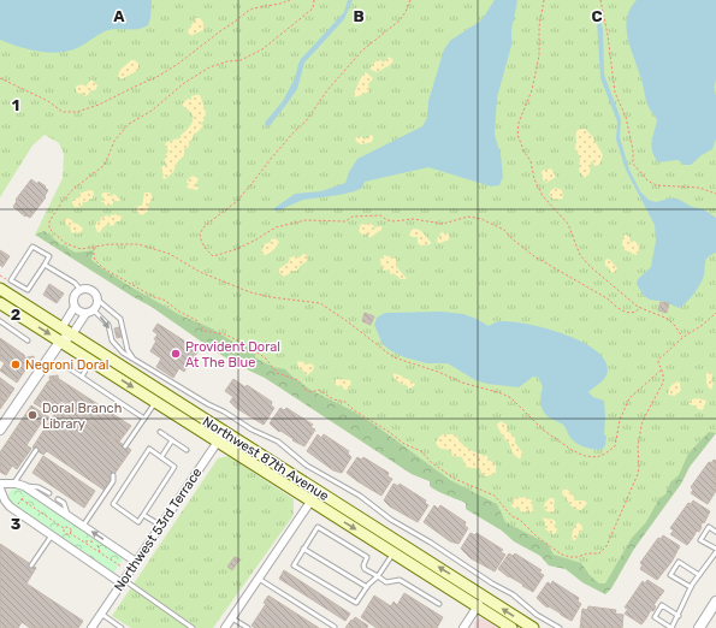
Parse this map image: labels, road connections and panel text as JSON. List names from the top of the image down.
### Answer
{
  "streets": {
    "main road": ["Northwest 87th Avenue"],
    "street": ["Northwest 53rd Terrace"]
  },
  "crossings": [
    ["Northwest 87th Avenue", "Northwest 53rd Terrace"]
  ],
  "places": ["Provident Doral At The Blue", "Negroni Doral", "Doral Branch Library"],
  "grid": {
    "columns": ["A", "B", "C"],
    "rows": ["1", "2", "3"]
  }
}
